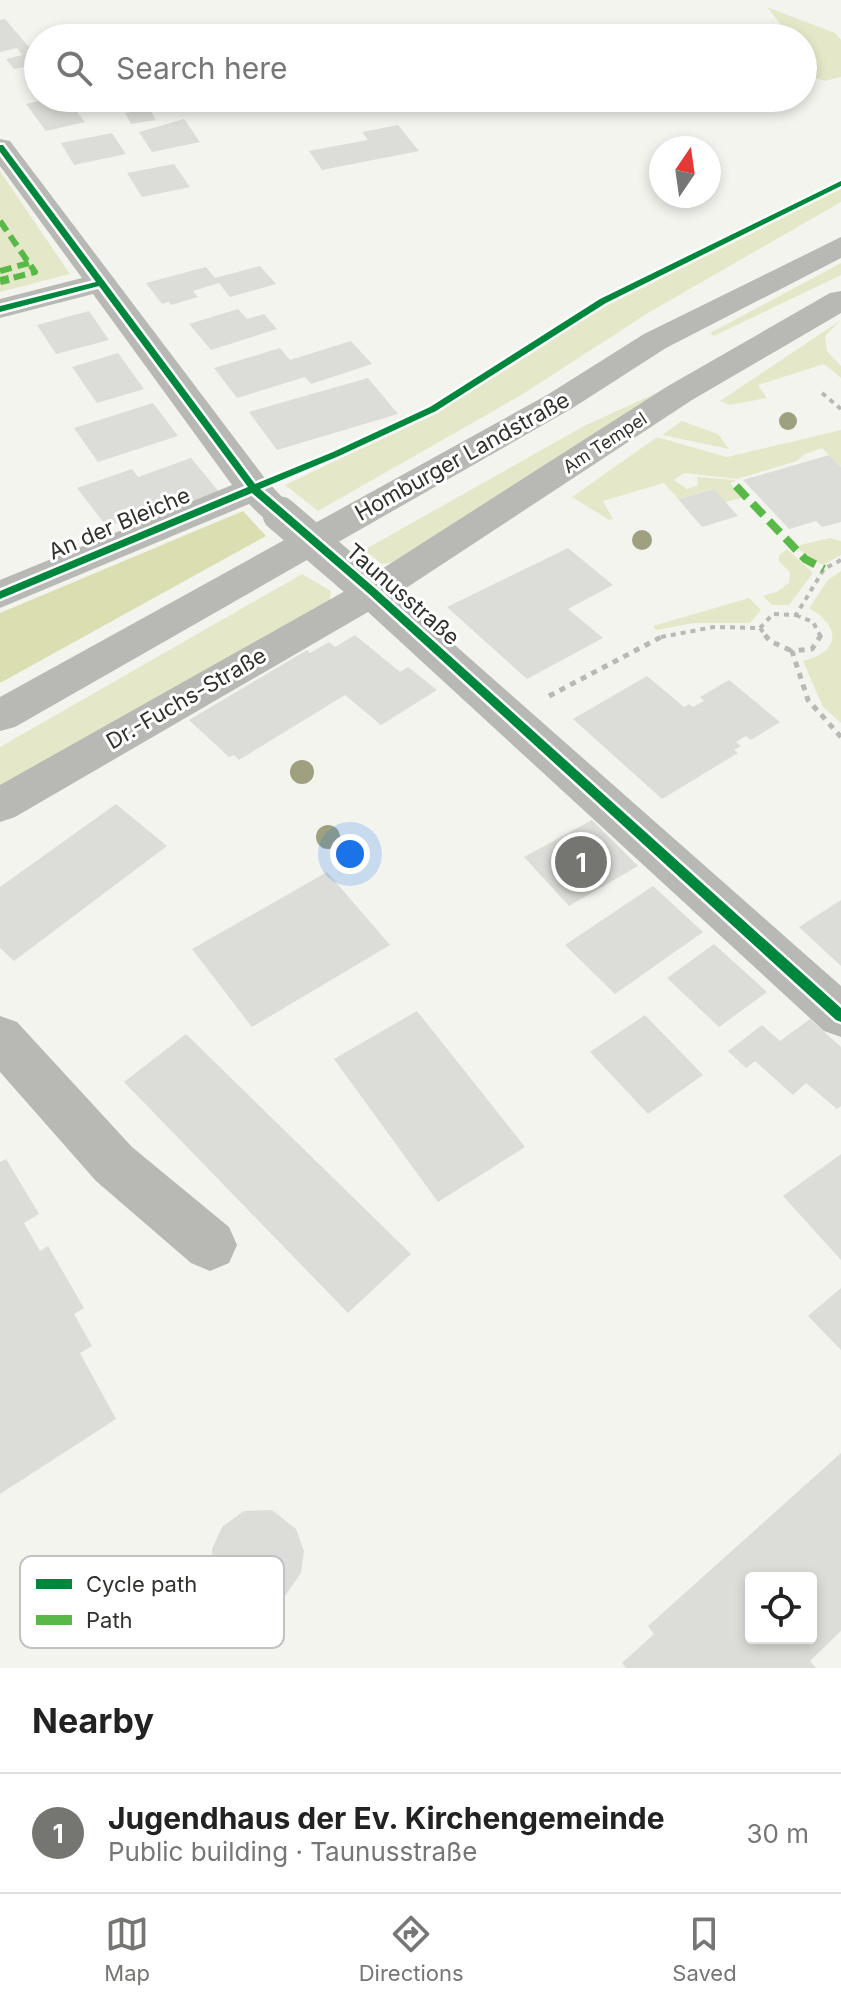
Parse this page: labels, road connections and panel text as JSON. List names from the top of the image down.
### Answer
{
  "streets": {
    "street": [
      "Am Tempel",
      "Homburger Landstraße",
      "An der Bleiche",
      "Taunusstraße",
      "Dr.-Fuchs-Straße"
    ]
  },
  "crossings": [
    ["Am Tempel", "Taunusstraße"],
    ["Am Tempel", "Dr.-Fuchs-Straße"],
    ["An der Bleiche", "Taunusstraße"],
    ["Taunusstraße", "Dr.-Fuchs-Straße"]
  ],
  "legend": ["Cycle path", "Path"],
  "north": "top",
  "page": {
    "search": "Search here",
    "pins": "1",
    "heading": "Nearby",
    "list": [
      {
        "mark": "1",
        "name": "Jugendhaus der Ev. Kirchengemeinde",
        "note": "Public building · Taunusstraße",
        "value": "30 m"
      }
    ],
    "nav": ["Map", "Directions", "Saved"]
  }
}
